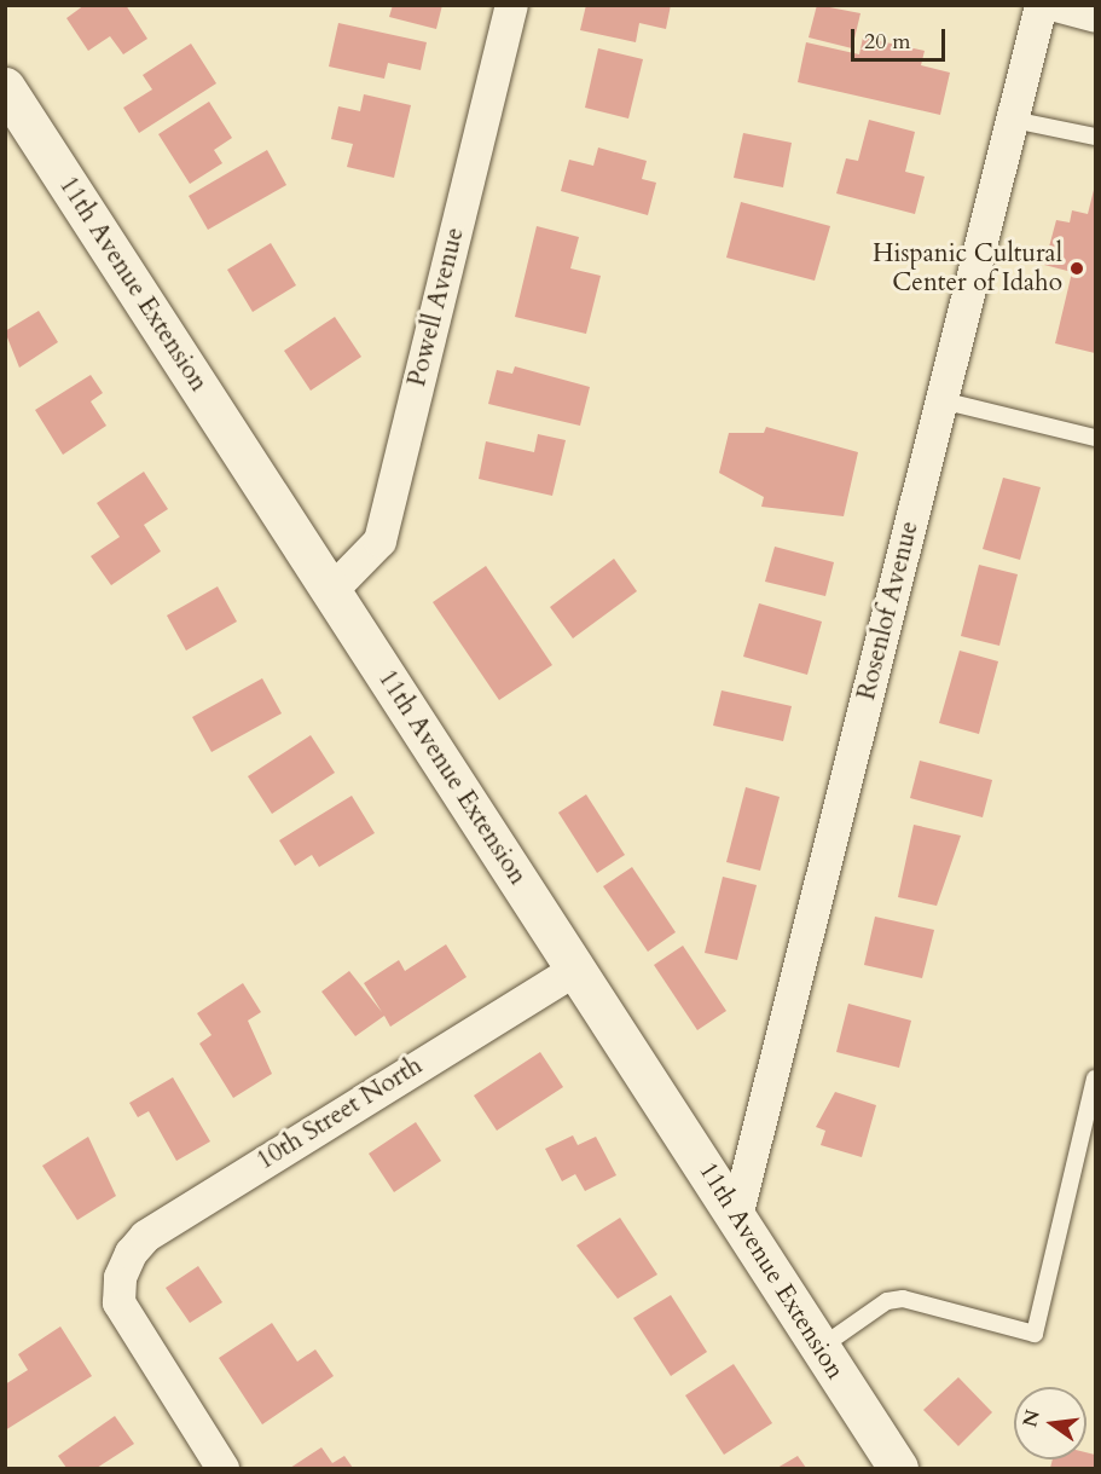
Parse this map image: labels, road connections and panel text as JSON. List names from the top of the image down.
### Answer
{
  "streets": {
    "street": [
      "11th Avenue Extension",
      "Powell Avenue",
      "Rosenlof Avenue",
      "10th Street North"
    ]
  },
  "crossings": [
    ["11th Avenue Extension", "Powell Avenue"],
    ["11th Avenue Extension", "Rosenlof Avenue"],
    ["11th Avenue Extension", "10th Street North"]
  ],
  "places": ["Hispanic Cultural Center of Idaho"],
  "scale_bar": "20 m",
  "north": "left"
}
